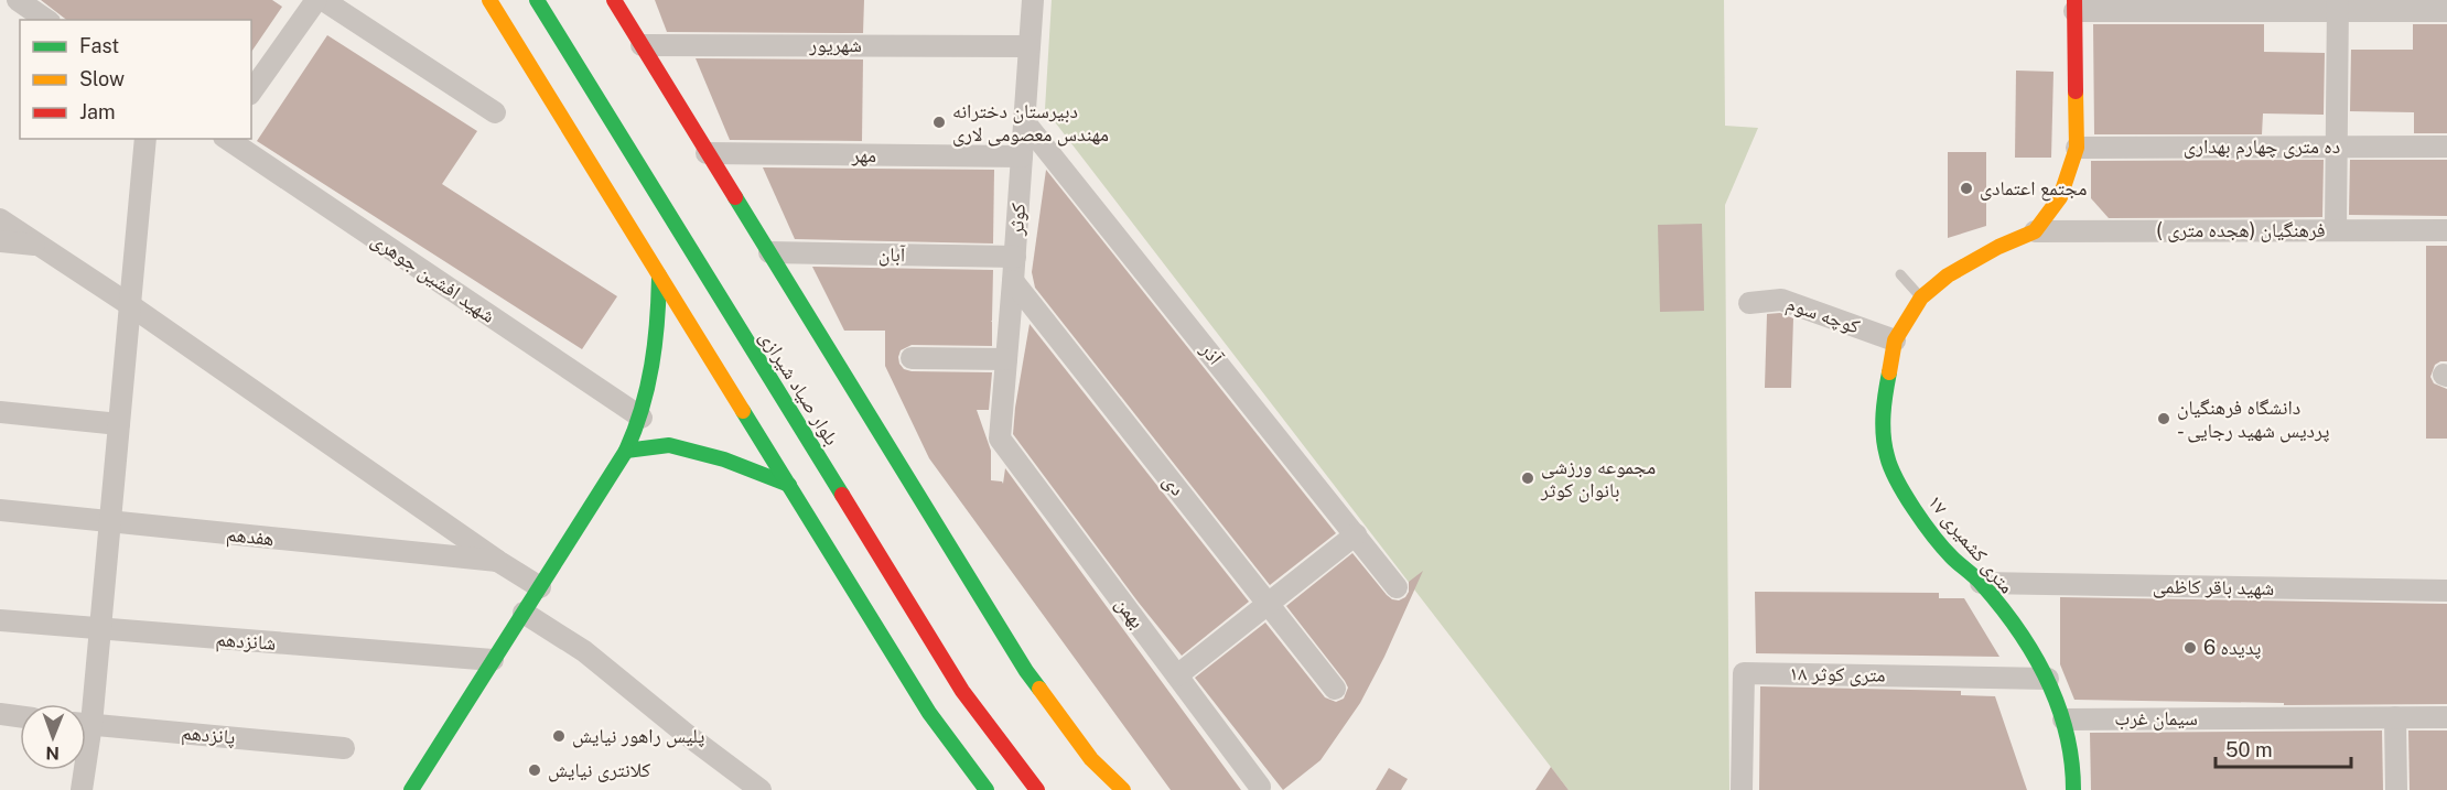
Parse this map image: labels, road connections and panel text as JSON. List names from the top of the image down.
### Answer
{
  "streets": {
    "street": [
      "شهریور",
      "ده متری چهارم بهداری",
      "مهر",
      "کوثر",
      "فرهنگیان (هجده متری )",
      "آبان",
      "شهید افشین جوهری",
      "کوچه سوم",
      "آذر",
      "بلوار صیاد شیرازی",
      "دی",
      "هفدهم",
      "۱۷ متری کشمیری",
      "شهید باقر کاظمی",
      "بهمن",
      "شانزدهم",
      "۱۸ متری کوثر",
      "سیمان غرب",
      "پانزدهم"
    ]
  },
  "crossings": [
    ["شهریور", "کوثر"],
    ["مهر", "کوثر"],
    ["کوثر", "آبان"],
    ["کوثر", "آذر"],
    ["کوثر", "دی"],
    ["کوثر", "بهمن"],
    ["فرهنگیان (هجده متری )", "۱۷ متری کشمیری"],
    ["کوچه سوم", "۱۷ متری کشمیری"],
    ["۱۷ متری کشمیری", "شهید باقر کاظمی"],
    ["۱۷ متری کشمیری", "۱۸ متری کوثر"],
    ["۱۷ متری کشمیری", "سیمان غرب"]
  ],
  "places": [
    "دبیرستان دخترانه مهندس معصومی لاری",
    "مجتمع اعتمادی",
    "دانشگاه فرهنگیان - پردیس شهید رجایی",
    "مجموعه ورزشی بانوان کوثر",
    "پدیده 6",
    "پلیس راهور نیایش",
    "کلانتری نیایش"
  ],
  "legend": ["Fast", "Slow", "Jam"],
  "scale_bar": "50 m",
  "north": "bottom"
}
